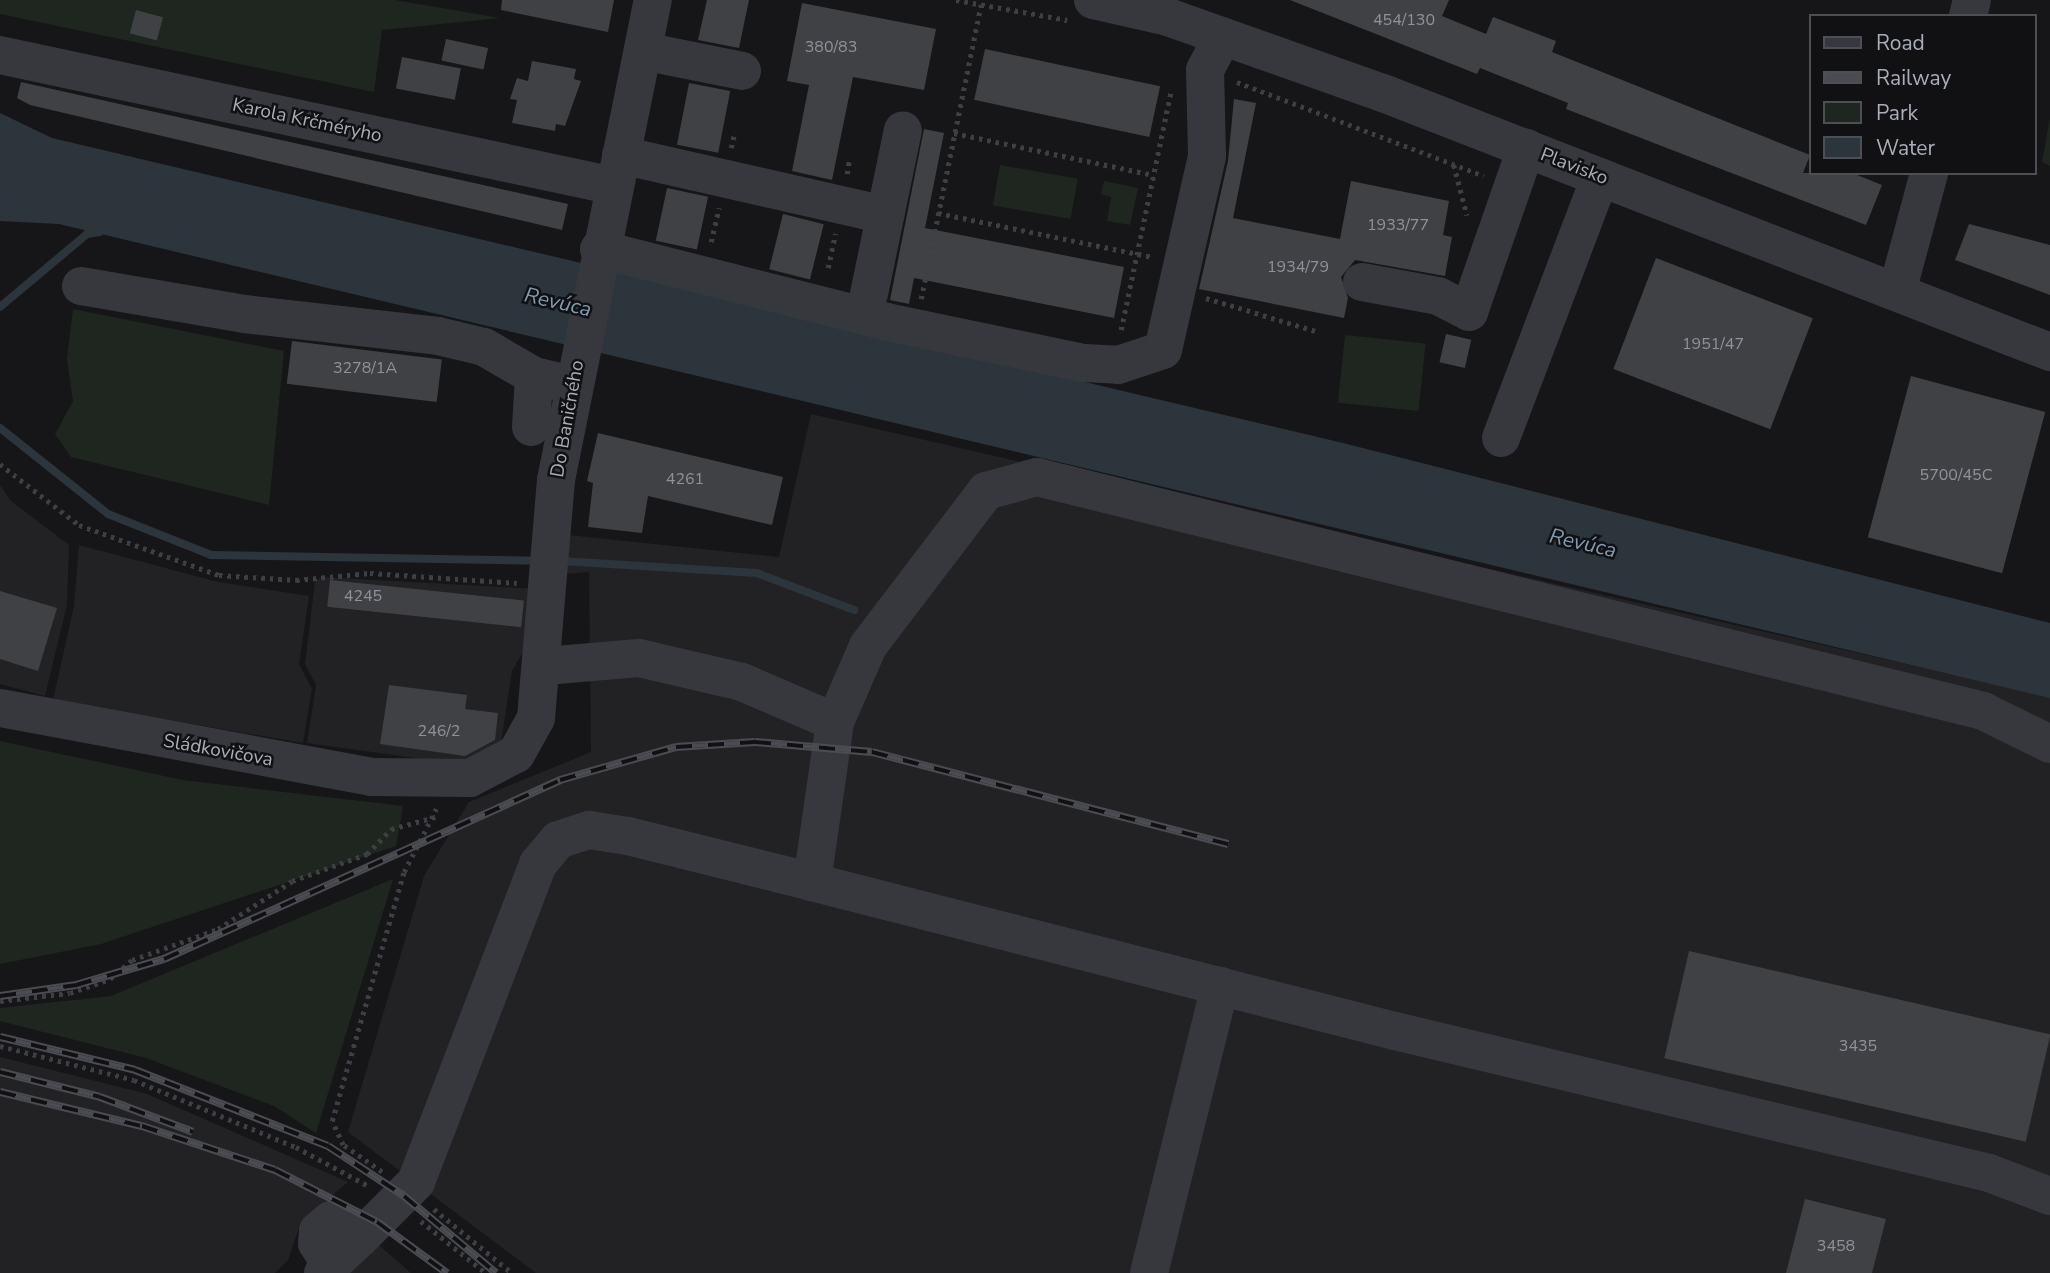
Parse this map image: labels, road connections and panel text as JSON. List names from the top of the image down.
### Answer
{
  "streets": {
    "street": [
      "Karola Krčméryho",
      "Plavisko",
      "Do Baničného",
      "Sládkovičova"
    ]
  },
  "crossings": [
    ["Karola Krčméryho", "Do Baničného"],
    ["Do Baničného", "Sládkovičova"]
  ],
  "water": ["Revúca"],
  "house_numbers": [
    "454/130",
    "380/83",
    "1933/77",
    "1934/79",
    "1951/47",
    "3278/1A",
    "5700/45C",
    "4261",
    "4245",
    "246/2",
    "3435",
    "3458"
  ],
  "legend": [
    "Road",
    "Railway",
    "Park",
    "Water"
  ]
}
